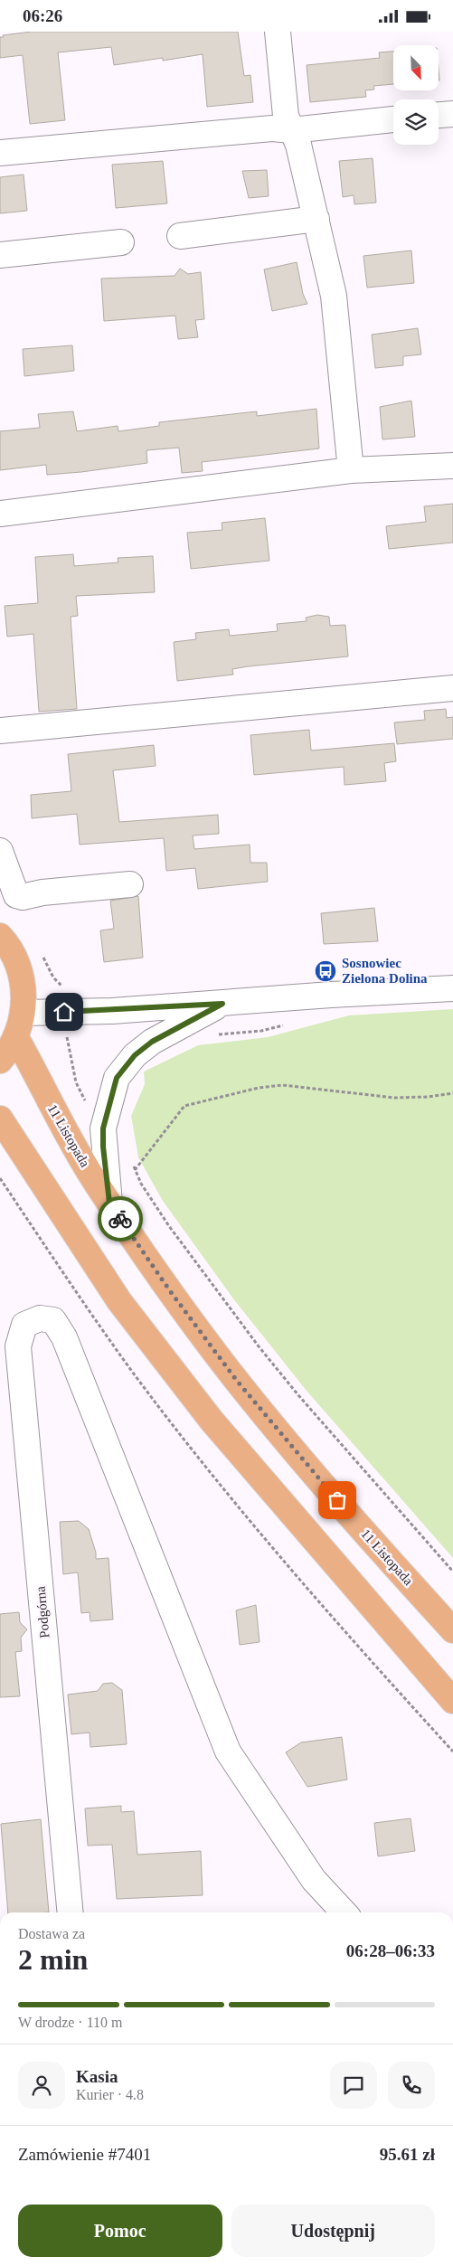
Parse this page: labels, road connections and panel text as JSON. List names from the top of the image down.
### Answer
{
  "streets": {
    "main road": ["11 Listopada"],
    "street": ["Podgórna"]
  },
  "places": {
    "bus stop": ["Sosnowiec Zielona Dolina"]
  },
  "north": "bottom right",
  "page": {
    "status": "06:26",
    "heading": ["2 min", "Dostawa za", "06:28–06:33"],
    "panel": [
      "Kasia",
      "Kurier · 4.8",
      "Zamówienie #7401",
      "95.61 zł"
    ],
    "bar": "W drodze · 110 m",
    "buttons": ["Pomoc", "Udostępnij"]
  }
}
